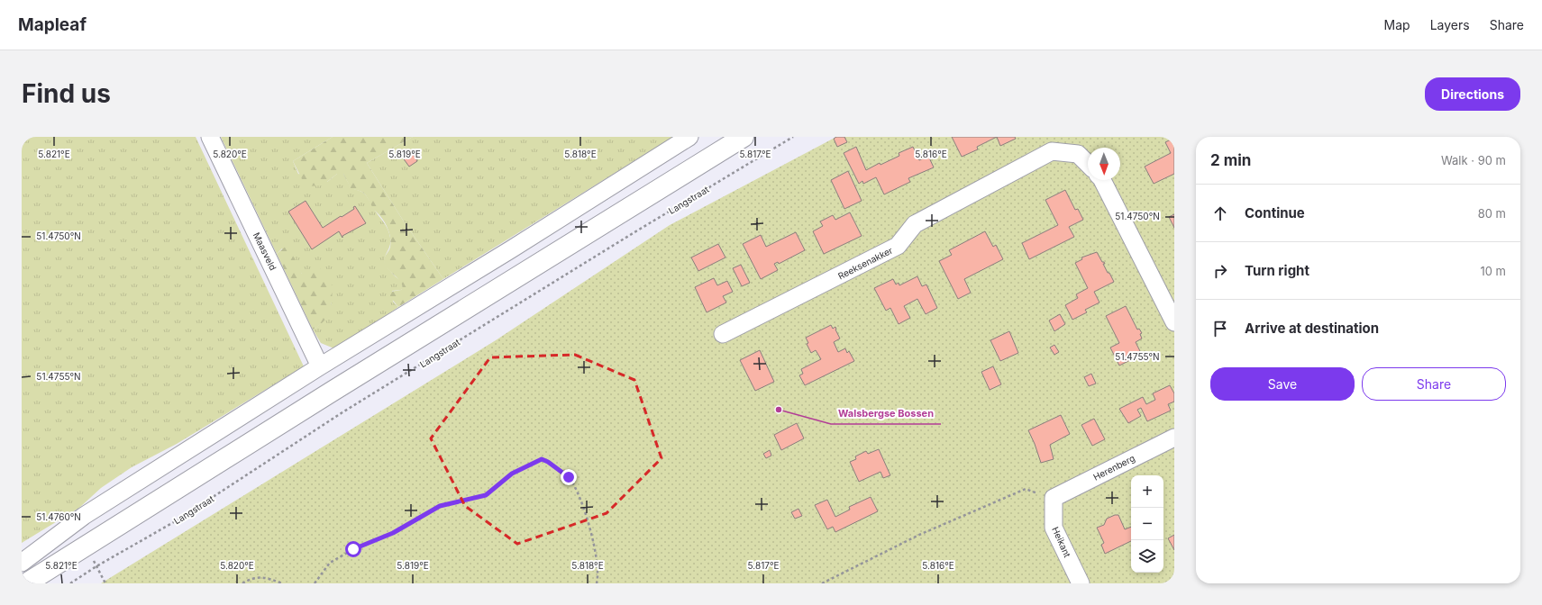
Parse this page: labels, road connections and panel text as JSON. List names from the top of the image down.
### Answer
{
  "streets": {
    "street": [
      "Maasveld",
      "Reeksenakker",
      "Herenberg",
      "Heikant"
    ],
    "path": ["Langstraat"]
  },
  "crossings": [
    ["Herenberg", "Heikant"]
  ],
  "places": ["Walsbergse Bossen"],
  "north": "bottom",
  "page": {
    "header": "Mapleaf",
    "nav": ["Map", "Layers", "Share"],
    "buttons": [
      "Directions",
      ["Save", "Share"]
    ],
    "title": "Find us",
    "heading": ["2 min", "Walk · 90 m"],
    "list": [
      ["Continue", "80 m"],
      ["Turn right", "10 m"],
      "Arrive at destination"
    ],
    "map_buttons": ["+", "−"]
  },
  "coordinates": [
    "5.821°E",
    "5.820°E",
    "5.819°E",
    "5.818°E",
    "5.817°E",
    "5.816°E",
    "51.4750°N",
    "51.4755°N",
    "51.4760°N"
  ]
}
